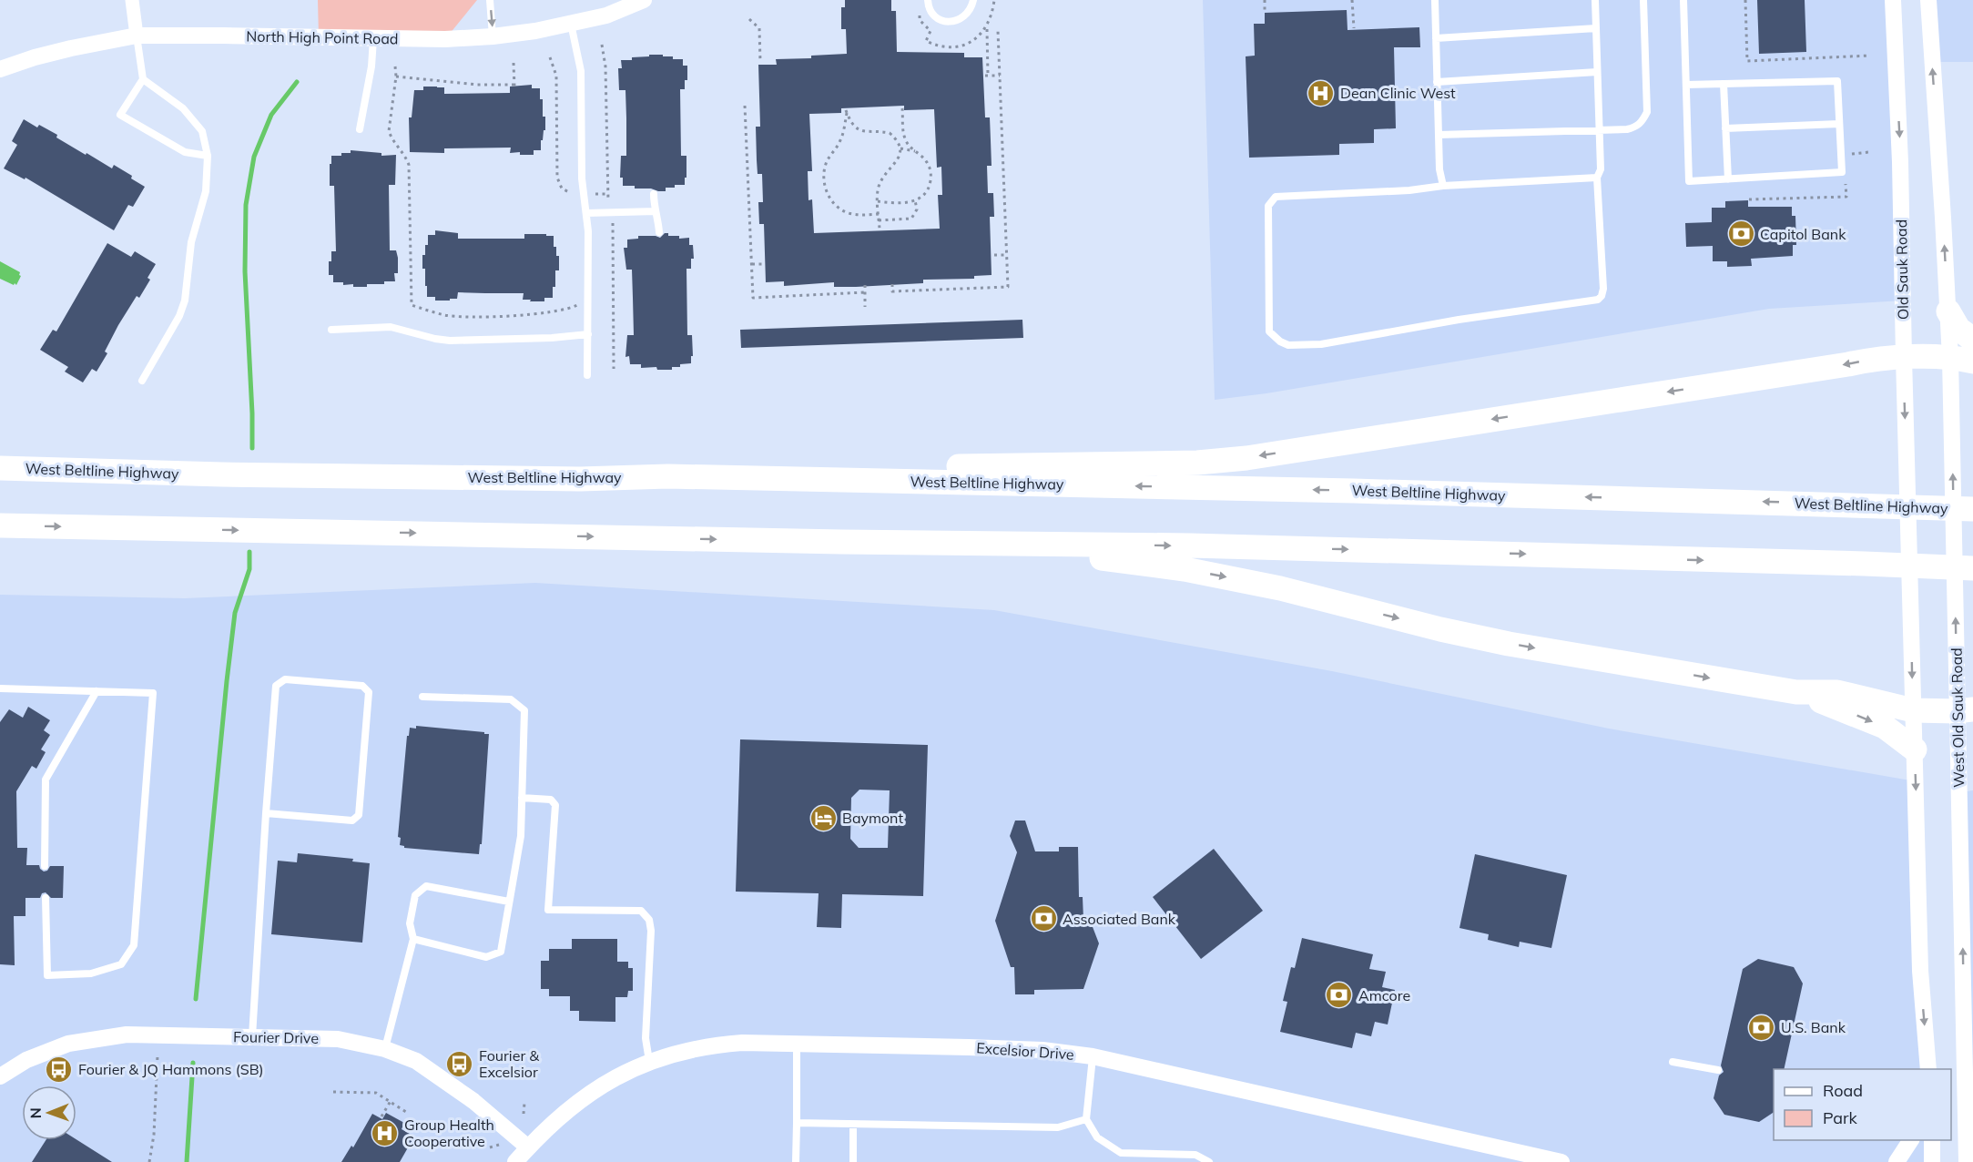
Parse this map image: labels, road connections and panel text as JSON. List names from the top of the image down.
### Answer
{
  "streets": {
    "highway": ["West Beltline Highway"],
    "street": [
      "North High Point Road",
      "Old Sauk Road",
      "West Old Sauk Road",
      "Fourier Drive",
      "Excelsior Drive"
    ]
  },
  "crossings": [
    ["Fourier Drive", "Excelsior Drive"]
  ],
  "places": {
    "hospital": ["Dean Clinic West", "Group Health Cooperative"],
    "bank": [
      "Capitol Bank",
      "Associated Bank",
      "Amcore",
      "U.S. Bank"
    ],
    "hotel": ["Baymont"],
    "bus stop": ["Fourier & Excelsior", "Fourier & JQ Hammons (SB)"]
  },
  "legend": ["Road", "Park"],
  "north": "left"
}
